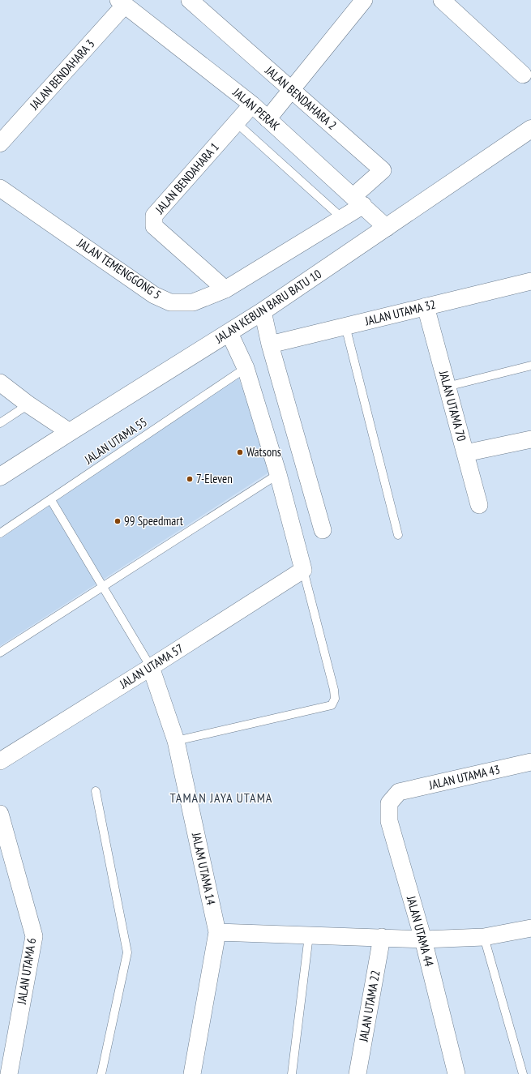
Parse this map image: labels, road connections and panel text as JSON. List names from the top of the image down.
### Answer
{
  "streets": {
    "street": [
      "JALAN BENDAHARA 3",
      "JALAN BENDAHARA 2",
      "JALAN PERAK",
      "JALAN BENDAHARA 1",
      "JALAN TEMENGGONG 5",
      "JALAN KEBUN BARU BATU 10",
      "JALAN UTAMA 32",
      "JALAN UTAMA 70",
      "JALAN UTAMA 57",
      "JALAN UTAMA 43",
      "JALAM UTAMA 14",
      "JALAN UTAMA 44",
      "JALAN UTAMA 6",
      "JALAN UTAMA 22"
    ],
    "lane": ["JALAN UTAMA 55"]
  },
  "crossings": [
    ["JALAN BENDAHARA 3", "JALAN PERAK"],
    ["JALAN BENDAHARA 2", "JALAN PERAK"],
    ["JALAN BENDAHARA 2", "JALAN TEMENGGONG 5"],
    ["JALAN PERAK", "JALAN BENDAHARA 1"],
    ["JALAN PERAK", "JALAN TEMENGGONG 5"],
    ["JALAN PERAK", "JALAN KEBUN BARU BATU 10"],
    ["JALAN BENDAHARA 1", "JALAN TEMENGGONG 5"],
    ["JALAN UTAMA 32", "JALAN UTAMA 70"],
    ["JALAN UTAMA 57", "JALAM UTAMA 14"],
    ["JALAN UTAMA 43", "JALAN UTAMA 44"]
  ],
  "districts": ["TAMAN JAYA UTAMA"],
  "places": ["Watsons", "7-Eleven", "99 Speedmart"]
}
